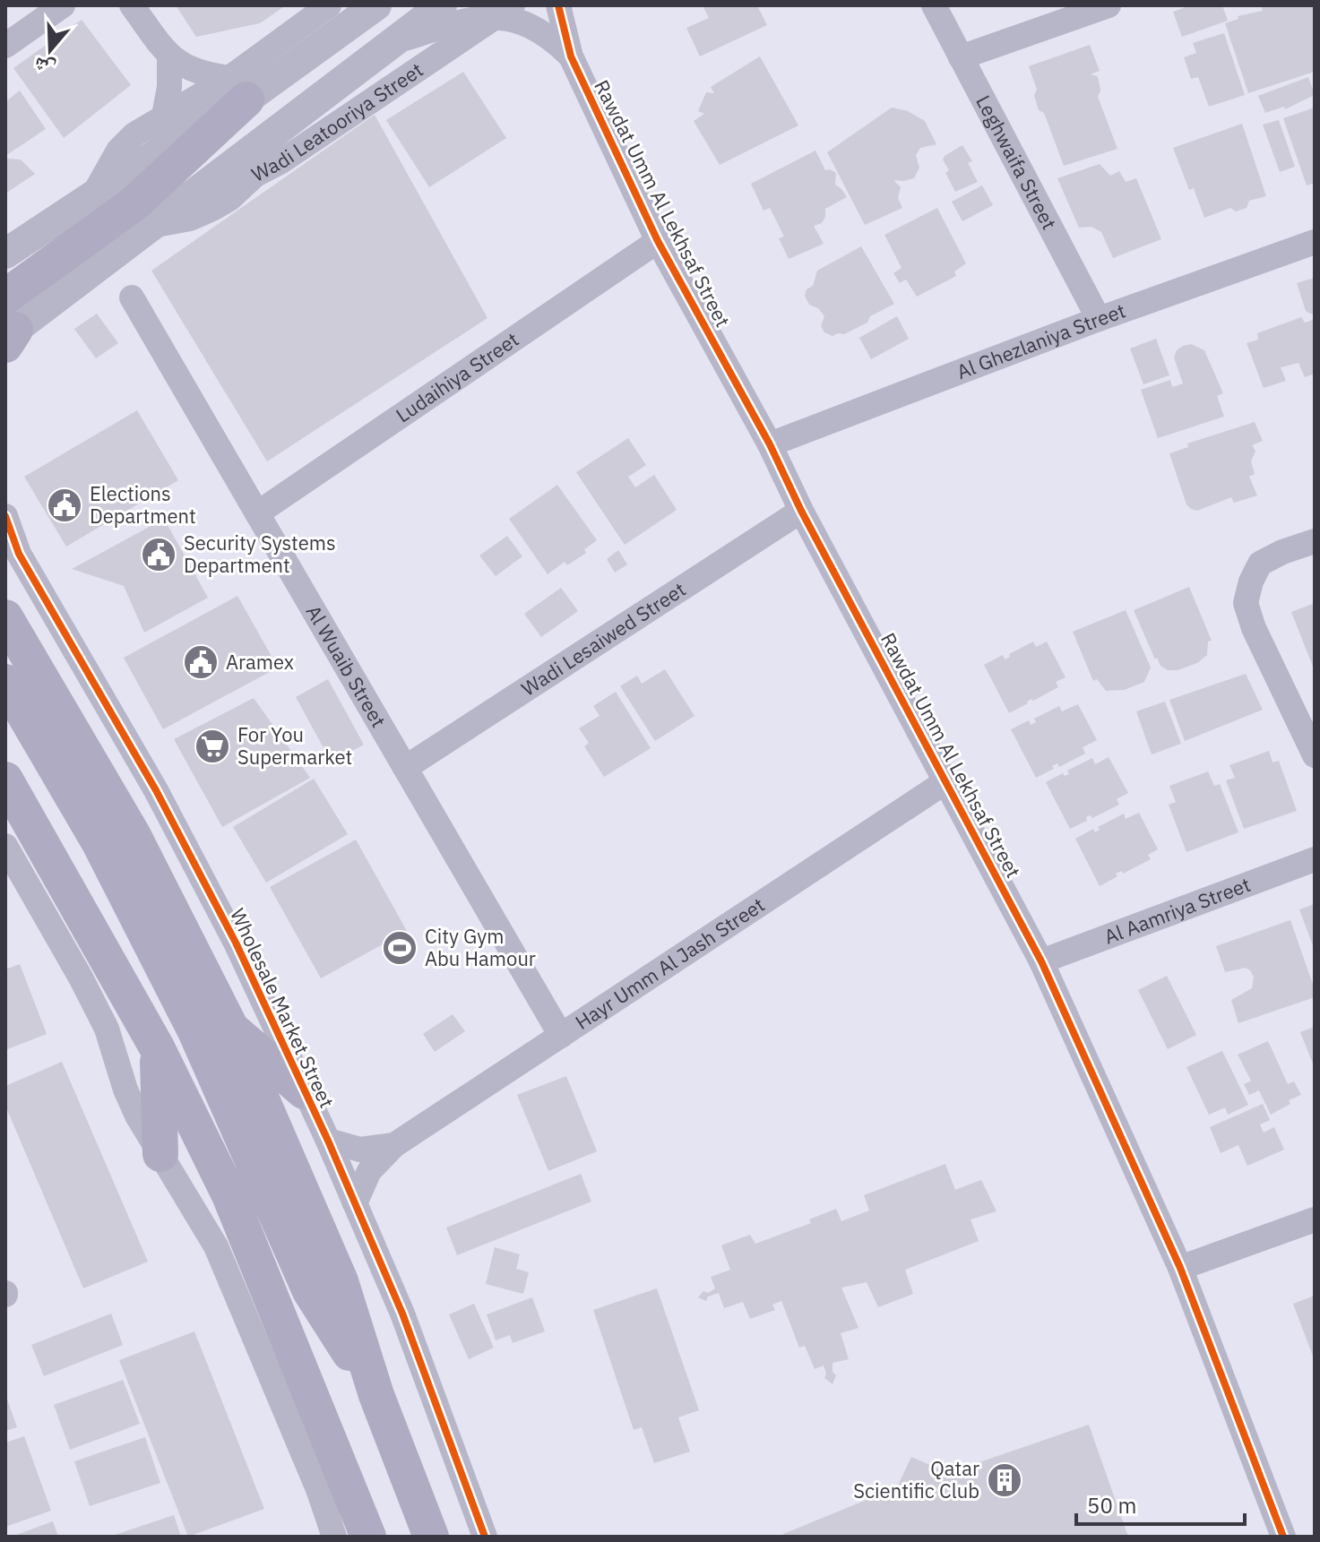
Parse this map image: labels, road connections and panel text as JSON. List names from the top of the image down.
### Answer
{
  "streets": {
    "street": [
      "Wadi Leatooriya Street",
      "Leghwaifa Street",
      "Rawdat Umm Al Lekhsaf Street",
      "Al Ghezlaniya Street",
      "Ludaihiya Street",
      "Wadi Lesaiwed Street",
      "Al Wuaib Street",
      "Al Aamriya Street",
      "Hayr Umm Al Jash Street",
      "Wholesale Market Street"
    ]
  },
  "crossings": [
    ["Wadi Leatooriya Street", "Rawdat Umm Al Lekhsaf Street"],
    ["Leghwaifa Street", "Al Ghezlaniya Street"],
    ["Rawdat Umm Al Lekhsaf Street", "Al Ghezlaniya Street"],
    ["Rawdat Umm Al Lekhsaf Street", "Ludaihiya Street"],
    ["Rawdat Umm Al Lekhsaf Street", "Wadi Lesaiwed Street"],
    ["Rawdat Umm Al Lekhsaf Street", "Al Aamriya Street"],
    ["Rawdat Umm Al Lekhsaf Street", "Hayr Umm Al Jash Street"],
    ["Ludaihiya Street", "Al Wuaib Street"],
    ["Wadi Lesaiwed Street", "Al Wuaib Street"],
    ["Al Wuaib Street", "Hayr Umm Al Jash Street"],
    ["Hayr Umm Al Jash Street", "Wholesale Market Street"]
  ],
  "places": {
    "public building": ["Elections Department", "Security Systems Department", "Aramex"],
    "supermarket": ["For You Supermarket"],
    "sports": ["City Gym Abu Hamour"],
    "building": ["Qatar Scientific Club"]
  },
  "scale_bar": "50 m",
  "north": "bottom"
}
